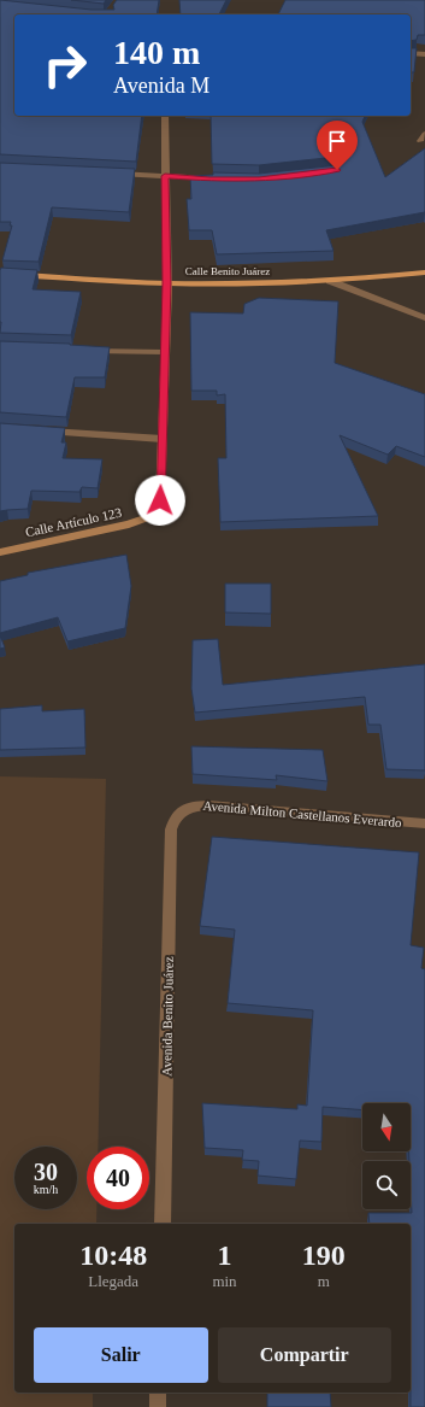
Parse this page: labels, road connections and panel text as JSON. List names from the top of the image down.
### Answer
{
  "streets": {
    "main road": ["Calle Benito Juárez"],
    "street": ["Calle Artículo 123", "Avenida Milton Castellanos Everardo", "Avenida Benito Juárez"]
  },
  "crossings": [
    ["Avenida Milton Castellanos Everardo", "Avenida Benito Juárez"]
  ],
  "north": "bottom",
  "page": {
    "turn": ["140 m", "Avenida M"],
    "speed": "30 km/h",
    "limit": "40",
    "eta": [
      "10:48",
      "Llegada",
      "1",
      "min",
      "190",
      "m"
    ],
    "buttons": ["Salir", "Compartir"]
  }
}
